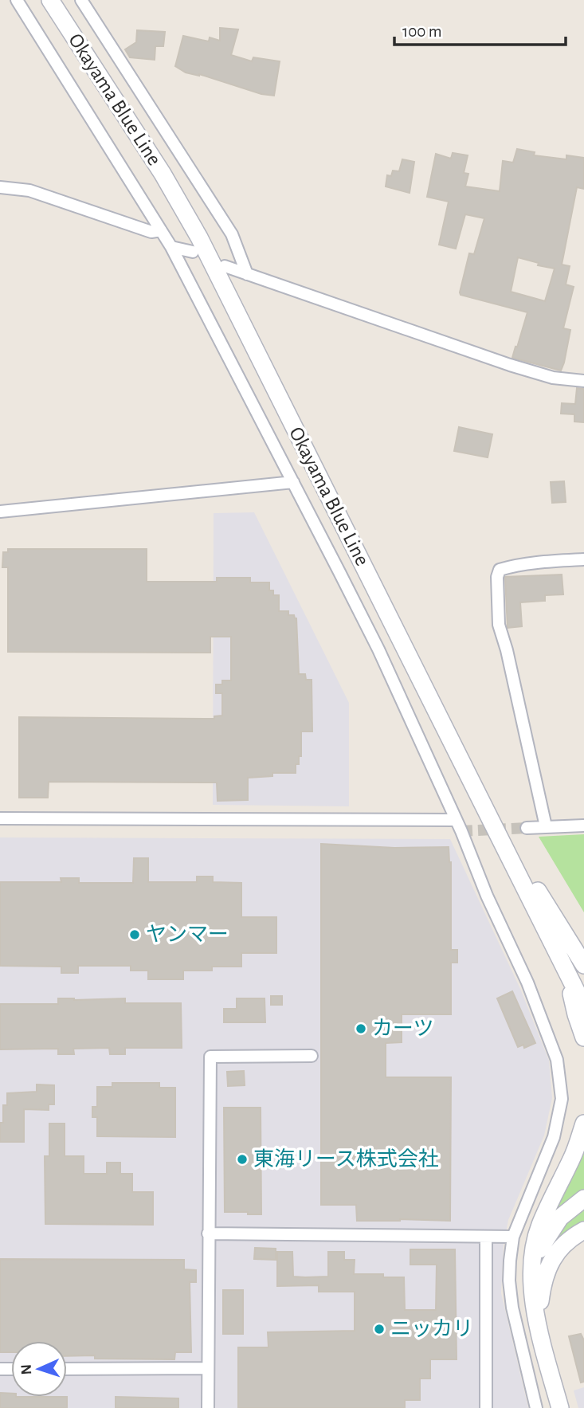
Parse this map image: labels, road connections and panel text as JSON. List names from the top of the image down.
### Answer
{
  "streets": {
    "main road": ["Okayama Blue Line"]
  },
  "places": [
    "ヤンマー",
    "カーツ",
    "東海リース株式会社",
    "ニッカリ"
  ],
  "scale_bar": "100 m",
  "north": "left"
}
